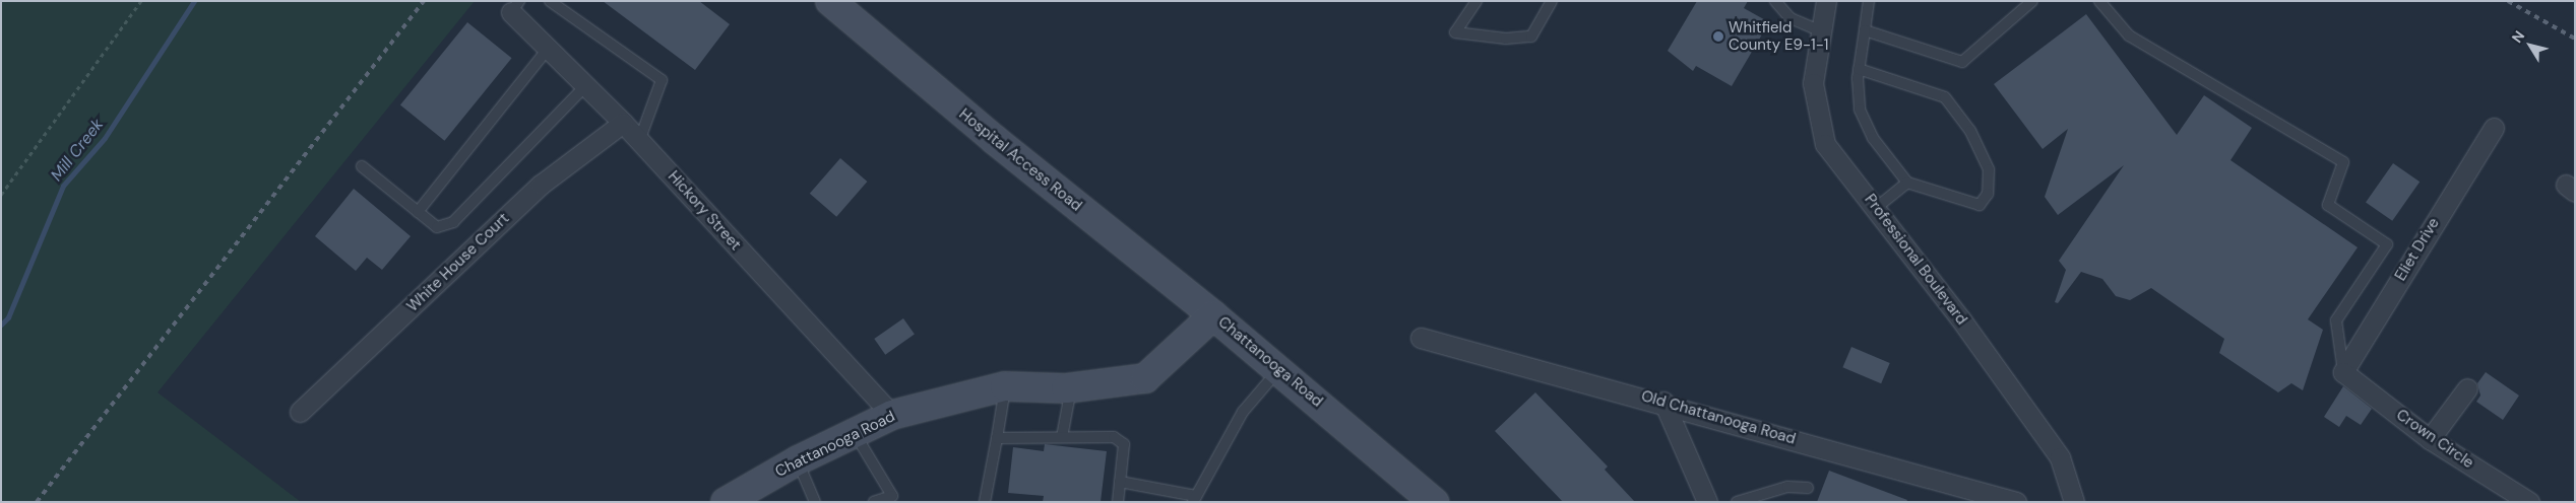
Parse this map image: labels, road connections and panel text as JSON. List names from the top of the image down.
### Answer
{
  "streets": {
    "main road": ["Hospital Access Road", "Chattanooga Road"],
    "street": [
      "Hickory Street",
      "Eliet Drive",
      "Professional Boulevard",
      "White House Court",
      "Old Chattanooga Road",
      "Crown Circle"
    ]
  },
  "crossings": [
    ["Hospital Access Road", "Chattanooga Road"],
    ["Hickory Street", "White House Court"],
    ["Hickory Street", "Chattanooga Road"],
    ["Eliet Drive", "Crown Circle"]
  ],
  "water": ["Mill Creek"],
  "places": ["Whitfield County E9-1-1"],
  "north": "top left"
}
